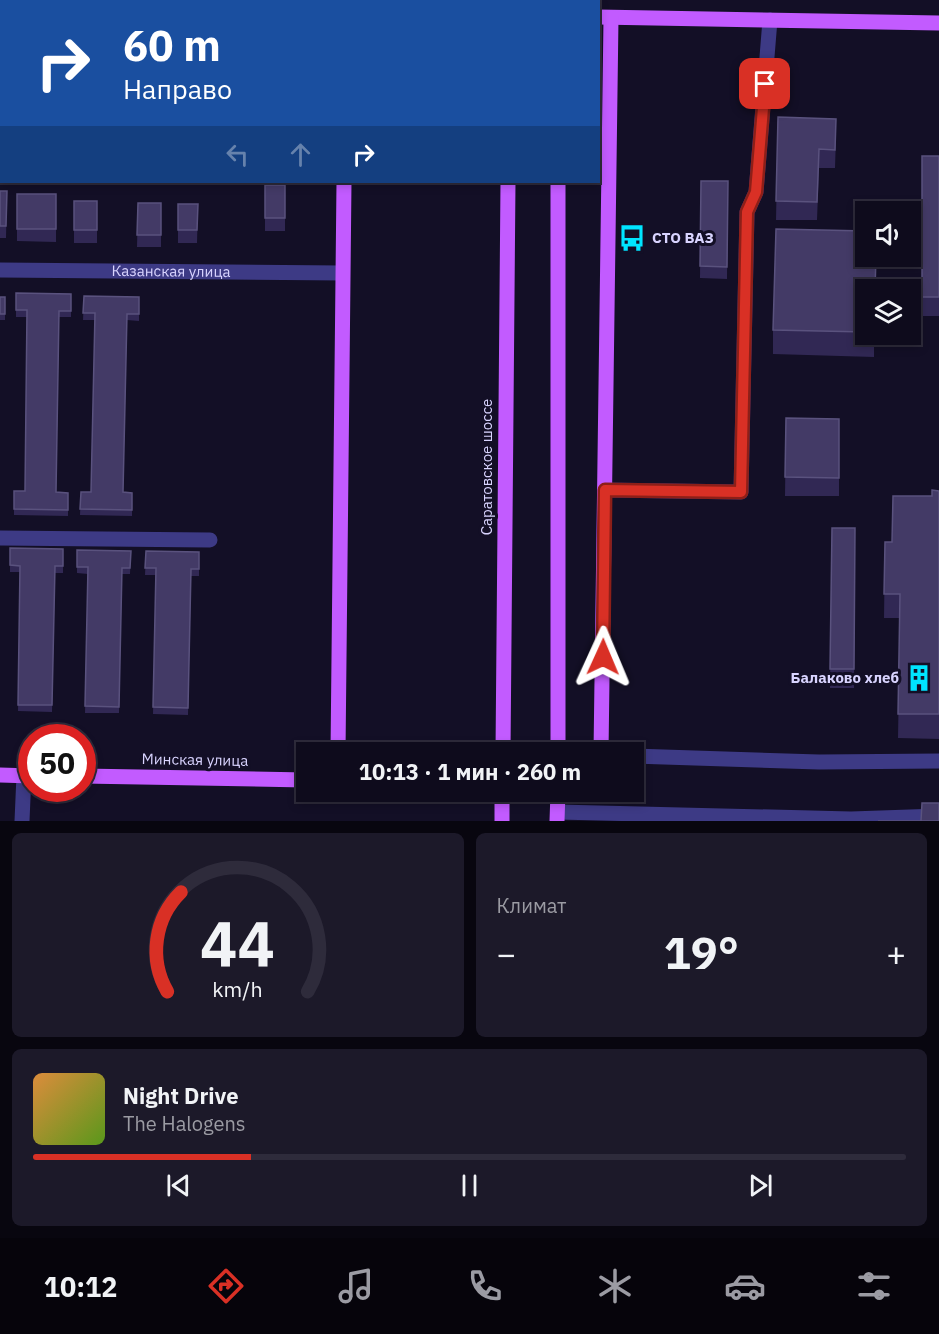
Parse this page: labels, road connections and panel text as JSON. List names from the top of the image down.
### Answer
{
  "streets": {
    "main road": ["Саратовское шоссе", "Минская улица"],
    "street": ["Казанская улица"]
  },
  "places": {
    "bus stop": ["СТО ВАЗ"],
    "building": ["Балаково хлеб"]
  },
  "page": {
    "turn": ["60 m", "Направо"],
    "limit": "50",
    "trip": "10:13 · 1 мин · 260 m",
    "tile": "Климат",
    "heat": ["−", "19°", "+"],
    "song": ["Night Drive", "The Halogens"],
    "tabs": "10:12",
    "gauge": ["44", "km/h"]
  }
}
